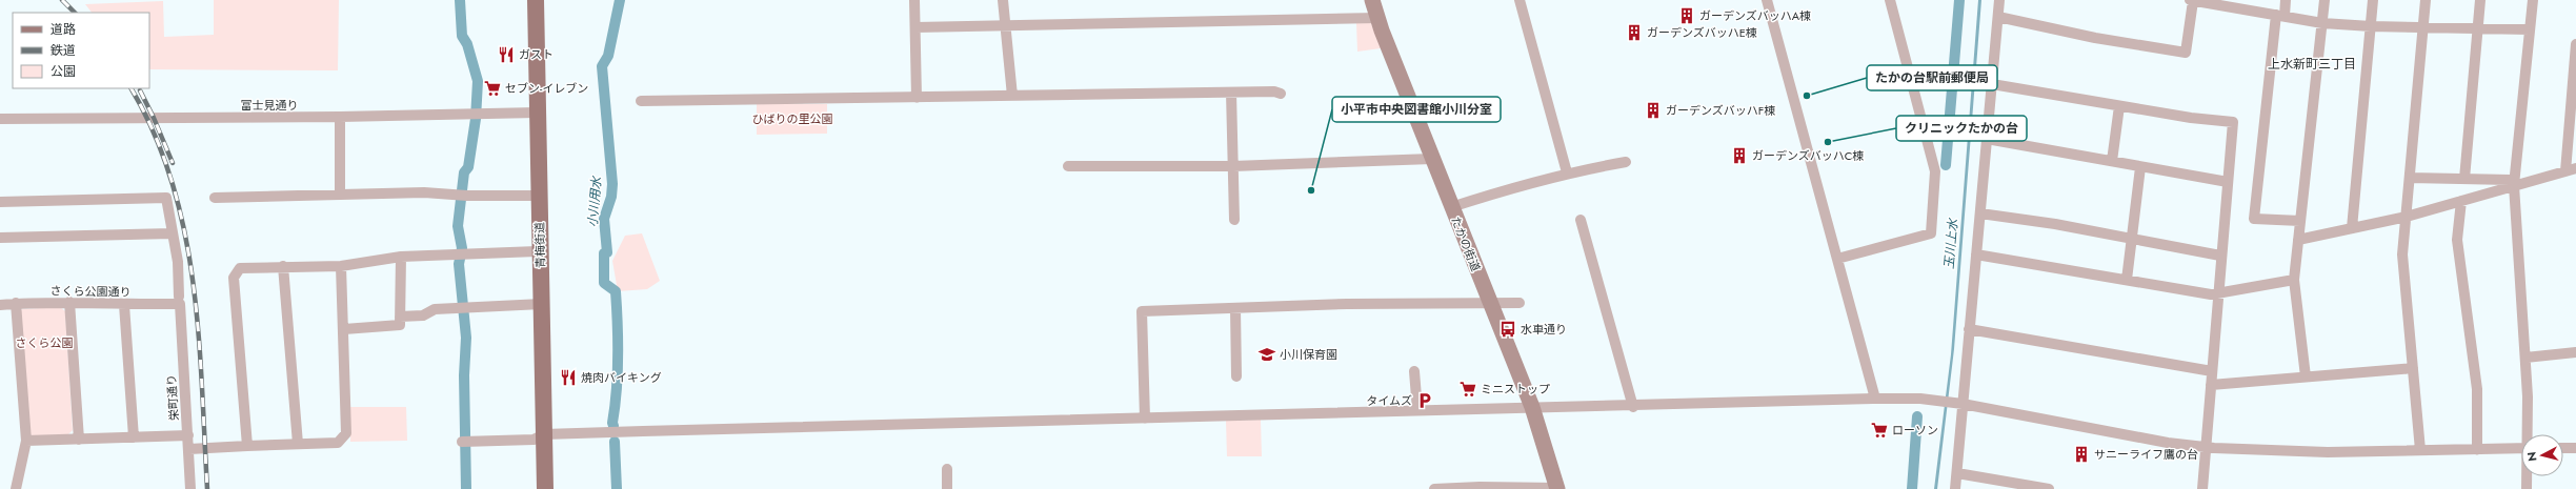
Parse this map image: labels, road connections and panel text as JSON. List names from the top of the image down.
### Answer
{
  "streets": {
    "main road": ["青梅街道"],
    "street": [
      "富士見通り",
      "たかの街道",
      "さくら公園通り",
      "栄町通り"
    ]
  },
  "crossings": [
    ["富士見通り", "青梅街道"],
    ["さくら公園通り", "栄町通り"]
  ],
  "districts": ["上水新町三丁目"],
  "water": ["小川用水", "玉川上水"],
  "parks": ["ひばりの里公園", "さくら公園"],
  "places": {
    "building": [
      "ガーデンズバッハA棟",
      "ガーデンズバッハE棟",
      "ガーデンズバッハF棟",
      "ガーデンズバッハC棟",
      "サニーライフ鷹の台"
    ],
    "restaurant": ["ガスト", "焼肉バイキング"],
    "supermarket": ["セブン-イレブン", "ミニストップ", "ローソン"],
    "other": ["たかの台駅前郵便局", "クリニックたかの台", "小平市中央図書館小川分室"],
    "bus stop": ["水車通り"],
    "school or university": ["小川保育園"],
    "parking": ["タイムズ"]
  },
  "legend": ["道路", "鉄道", "公園"],
  "north": "left"
}
